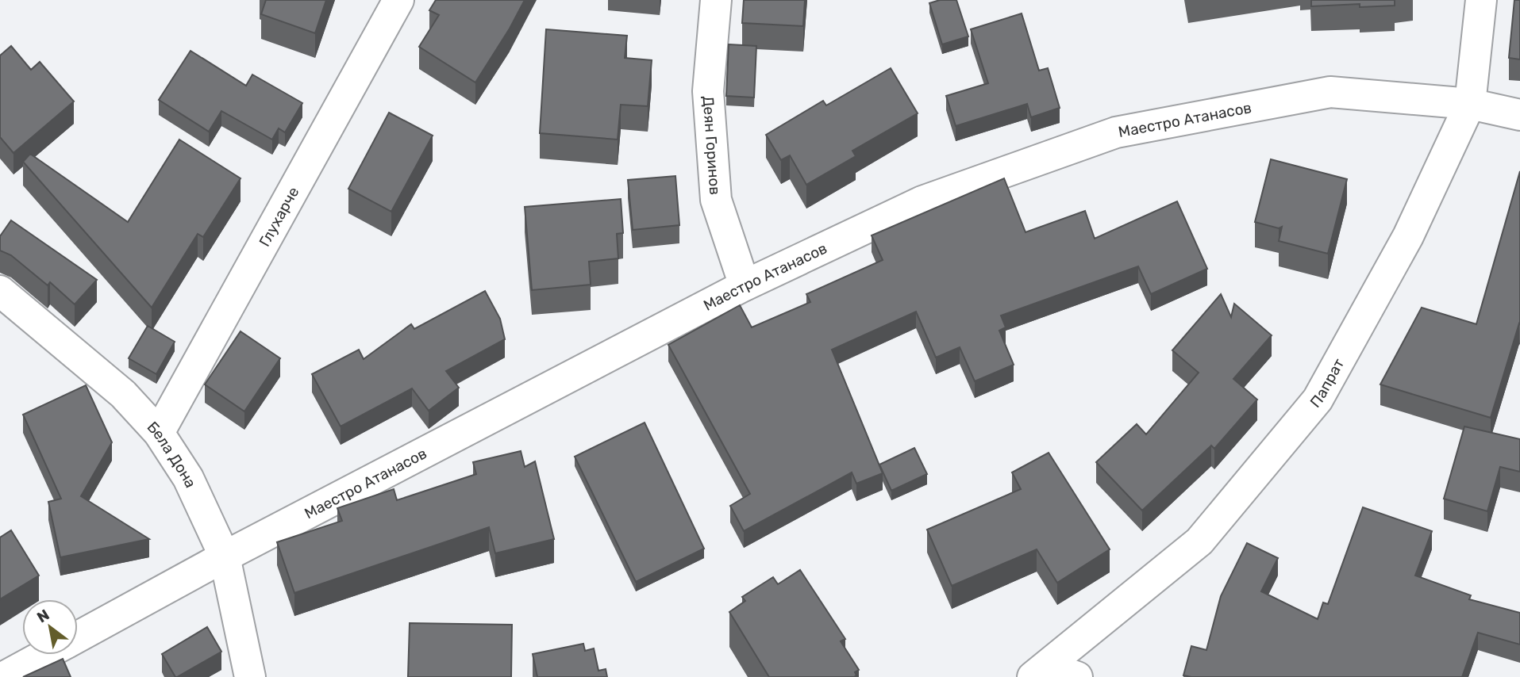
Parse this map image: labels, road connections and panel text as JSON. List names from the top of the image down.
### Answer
{
  "streets": {
    "street": [
      "Маестро Атанасов",
      "Деян Горинов",
      "Глухарче",
      "Папрат",
      "Бела Дона"
    ]
  },
  "crossings": [
    ["Маестро Атанасов", "Деян Горинов"],
    ["Маестро Атанасов", "Папрат"],
    ["Маестро Атанасов", "Бела Дона"],
    ["Глухарче", "Бела Дона"]
  ],
  "north": "top left"
}
